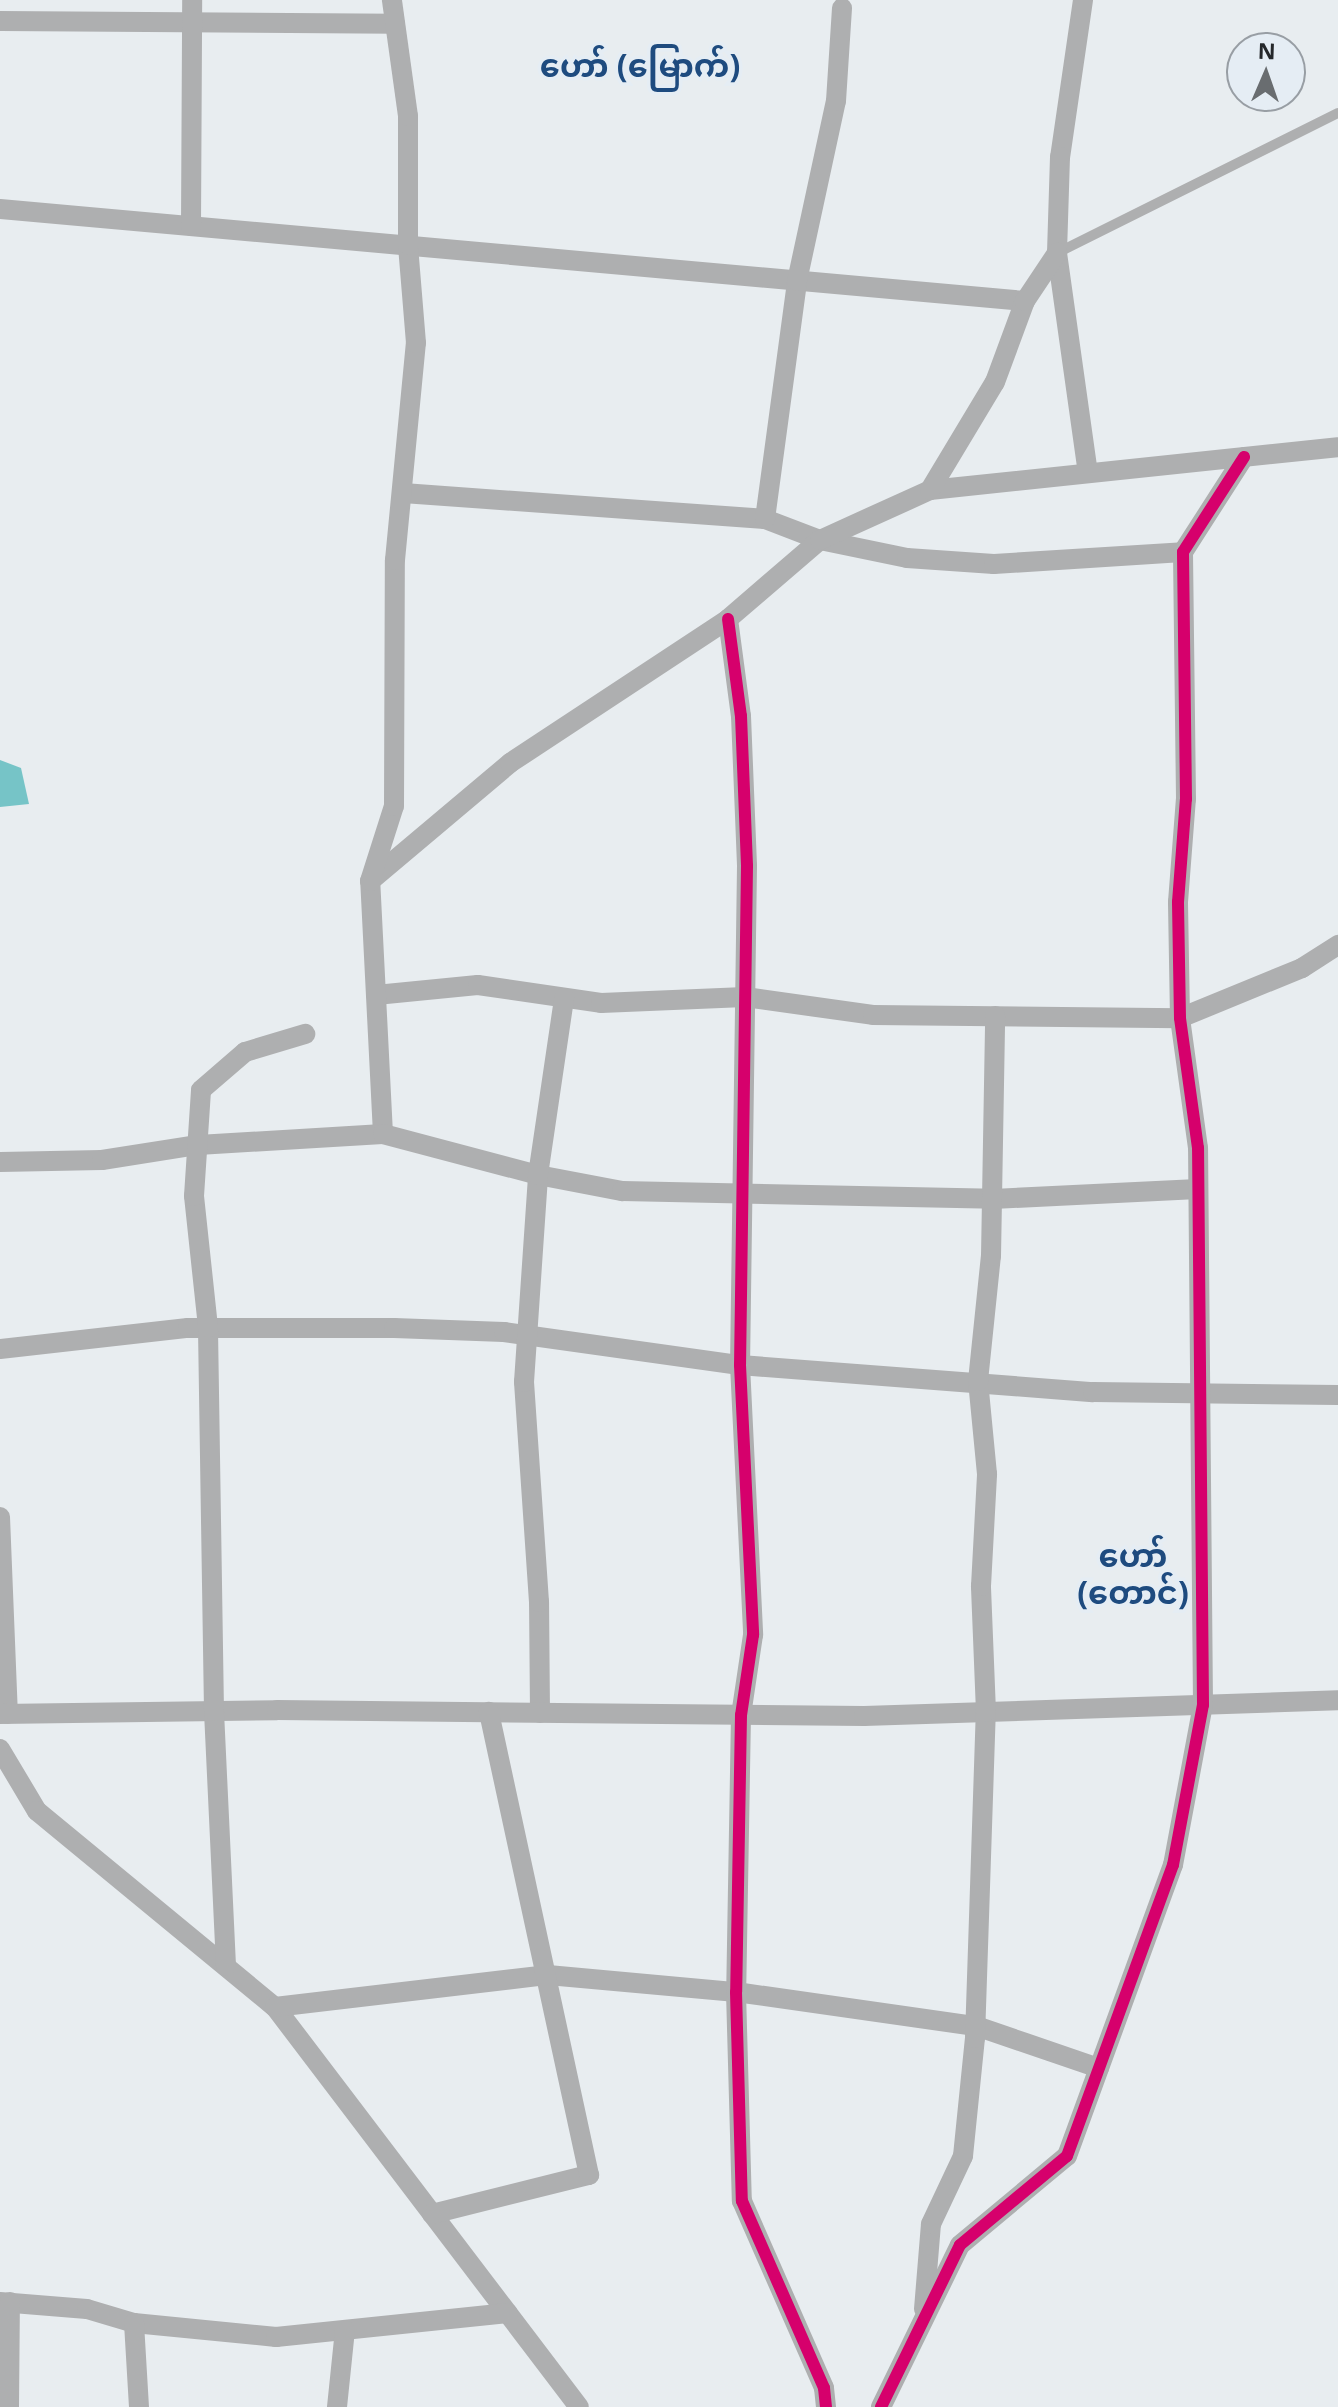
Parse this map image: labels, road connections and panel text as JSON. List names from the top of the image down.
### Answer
{
  "districts": ["ဟော် (မြောက်)", "ဟော် (တောင်)"],
  "north": "top"
}
